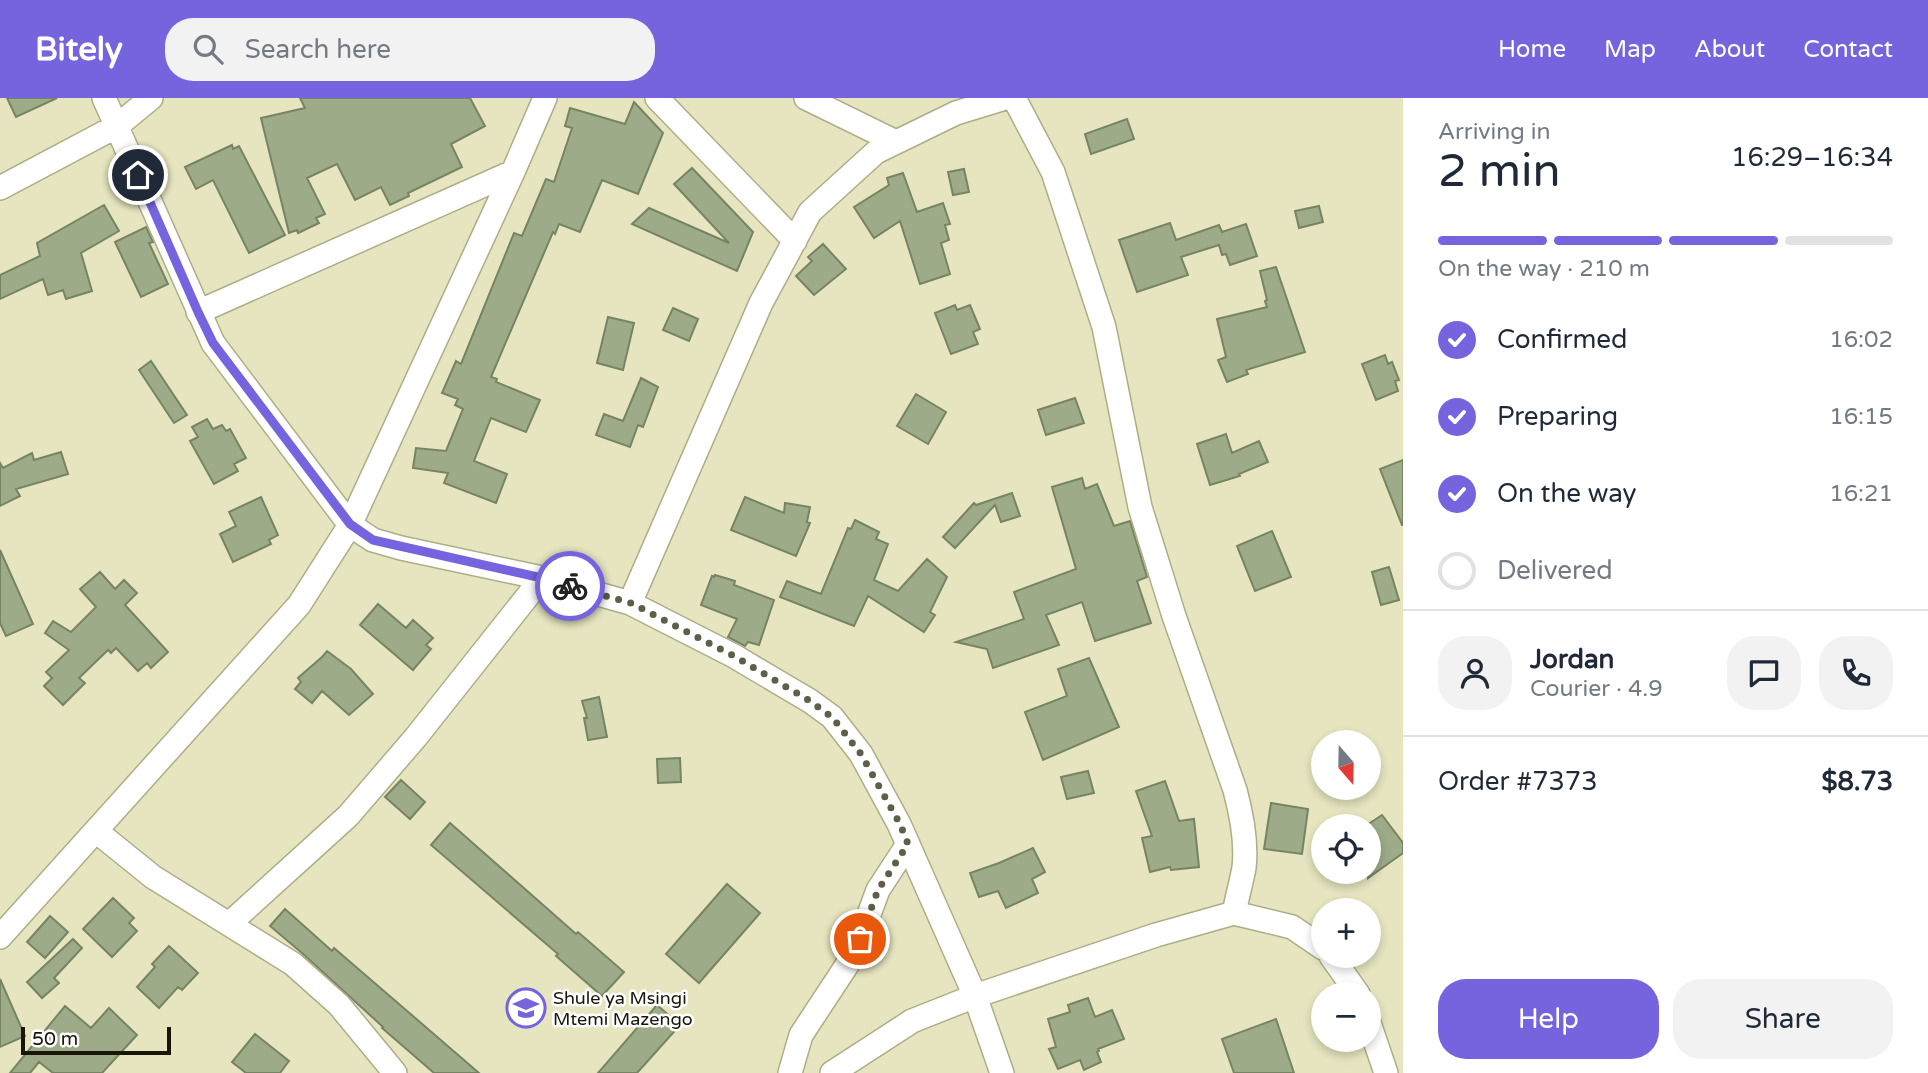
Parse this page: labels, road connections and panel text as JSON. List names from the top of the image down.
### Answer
{
  "places": {
    "school or university": ["Shule ya Msingi Mtemi Mazengo"]
  },
  "scale_bar": "50 m",
  "north": "bottom",
  "page": {
    "header": "Bitely",
    "search": "Search here",
    "nav": [
      "Home",
      "Map",
      "About",
      "Contact"
    ],
    "heading": ["2 min", "Arriving in", "16:29–16:34"],
    "panel": [
      "Jordan",
      "Courier · 4.9",
      "Order #7373",
      "$8.73"
    ],
    "bar": "On the way · 210 m",
    "list": [
      ["Confirmed", "16:02"],
      ["Preparing", "16:15"],
      ["On the way", "16:21"],
      "Delivered"
    ],
    "map_buttons": ["+", "−"],
    "buttons": ["Help", "Share"],
    "scale": "50 m"
  }
}
